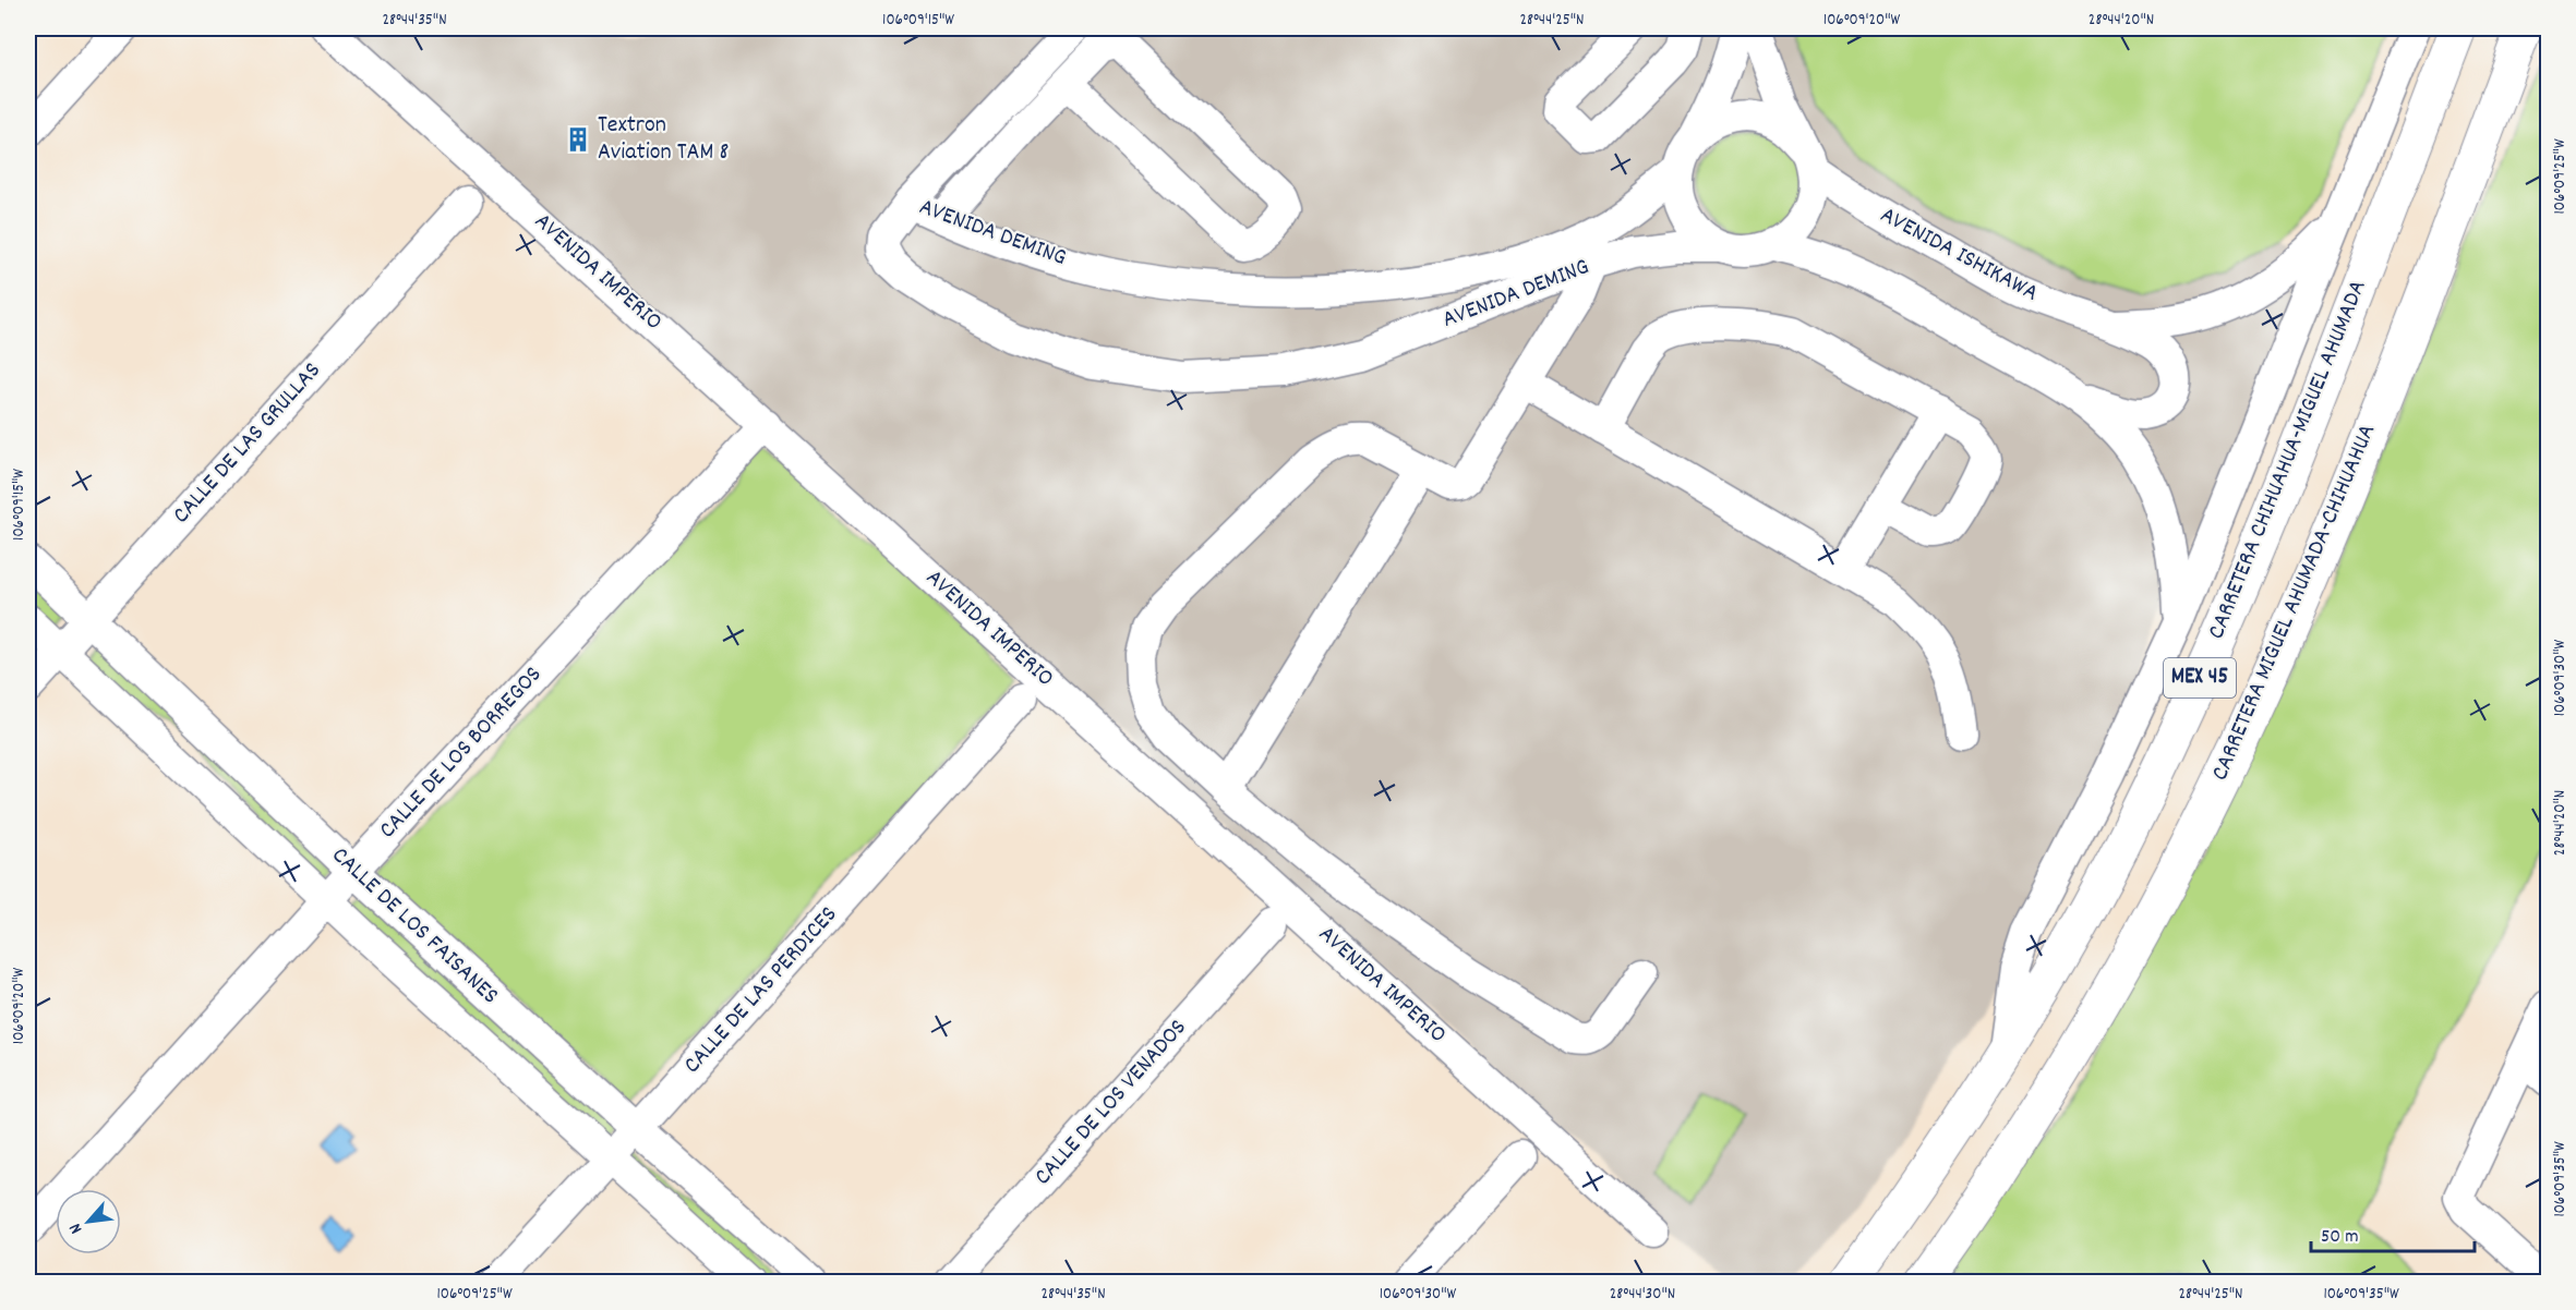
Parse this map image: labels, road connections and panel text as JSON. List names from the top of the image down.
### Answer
{
  "streets": {
    "main road": ["CARRETERA CHIHUAHUA-MIGUEL AHUMADA", "CARRETERA MIGUEL AHUMADA-CHIHUAHUA", "MEX 45"],
    "street": [
      "AVENIDA DEMING",
      "AVENIDA ISHIKAWA",
      "AVENIDA IMPERIO",
      "CALLE DE LAS GRULLAS",
      "CALLE DE LOS BORREGOS",
      "CALLE DE LOS FAISANES",
      "CALLE DE LAS PERDICES",
      "CALLE DE LOS VENADOS"
    ]
  },
  "crossings": [
    ["AVENIDA DEMING", "AVENIDA ISHIKAWA"],
    ["AVENIDA IMPERIO", "CALLE DE LOS BORREGOS"],
    ["CALLE DE LAS GRULLAS", "CALLE DE LOS FAISANES"],
    ["CALLE DE LOS BORREGOS", "CALLE DE LOS FAISANES"],
    ["CALLE DE LOS FAISANES", "CALLE DE LAS PERDICES"]
  ],
  "places": {
    "building": ["Textron Aviation TAM 8"]
  },
  "scale_bar": "50 m",
  "north": "bottom left",
  "coordinates": [
    "28°44'35\"N",
    "106°09'15\"W",
    "28°44'25\"N",
    "106°09'20\"W",
    "28°44'20\"N",
    "106°09'25\"W",
    "106°09'30\"W",
    "106°09'35\"W",
    "28°44'30\"N"
  ]
}
